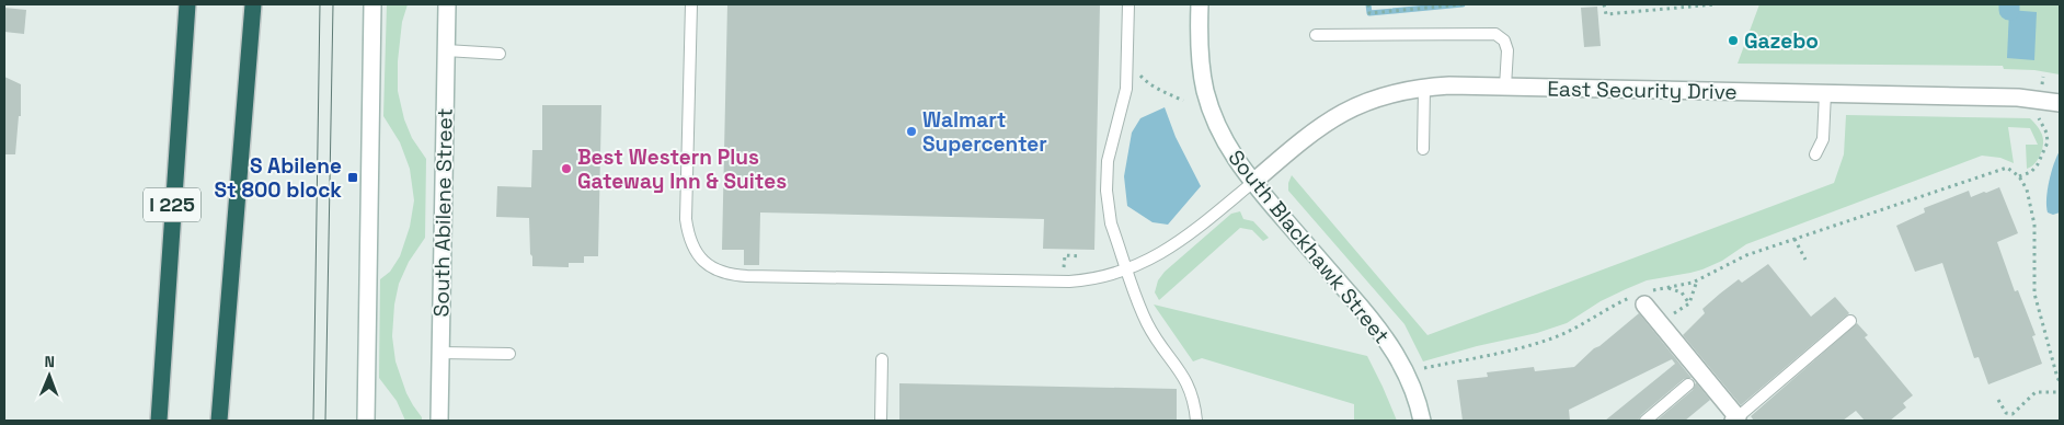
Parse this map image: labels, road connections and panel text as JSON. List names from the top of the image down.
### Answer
{
  "streets": {
    "highway": ["I 225"],
    "street": ["East Security Drive", "South Abilene Street", "South Blackhawk Street"]
  },
  "crossings": [
    ["East Security Drive", "South Blackhawk Street"]
  ],
  "places": {
    "other": ["Gazebo", "Walmart Supercenter", "Best Western Plus Gateway Inn & Suites"],
    "transit": ["S Abilene St 800 block"]
  },
  "north": "top"
}
